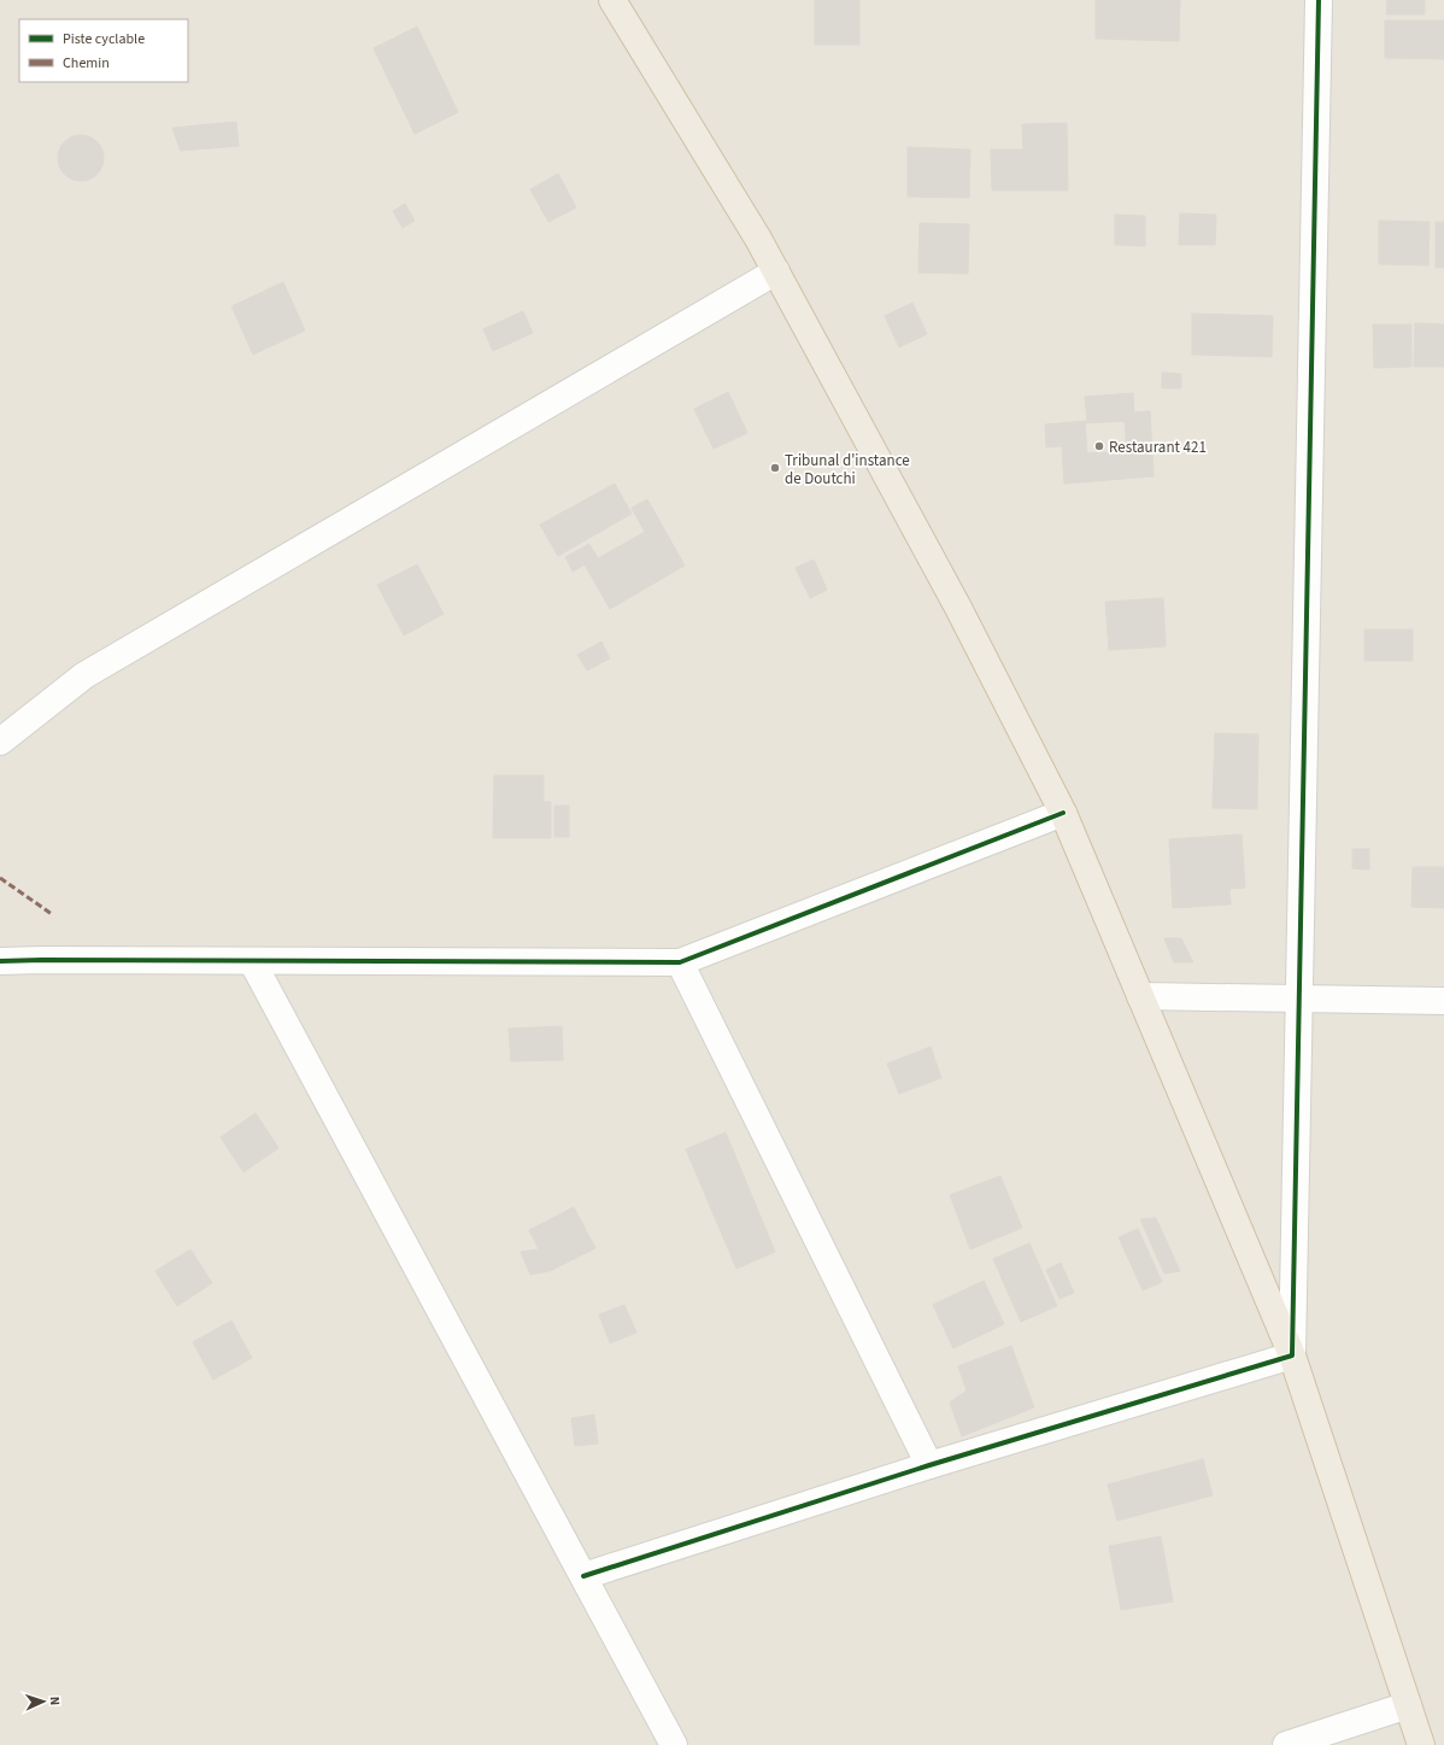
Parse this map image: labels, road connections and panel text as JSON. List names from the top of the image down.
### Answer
{
  "places": ["Restaurant 421", "Tribunal d'instance de Doutchi"],
  "legend": ["Piste cyclable", "Chemin"],
  "north": "right"
}
